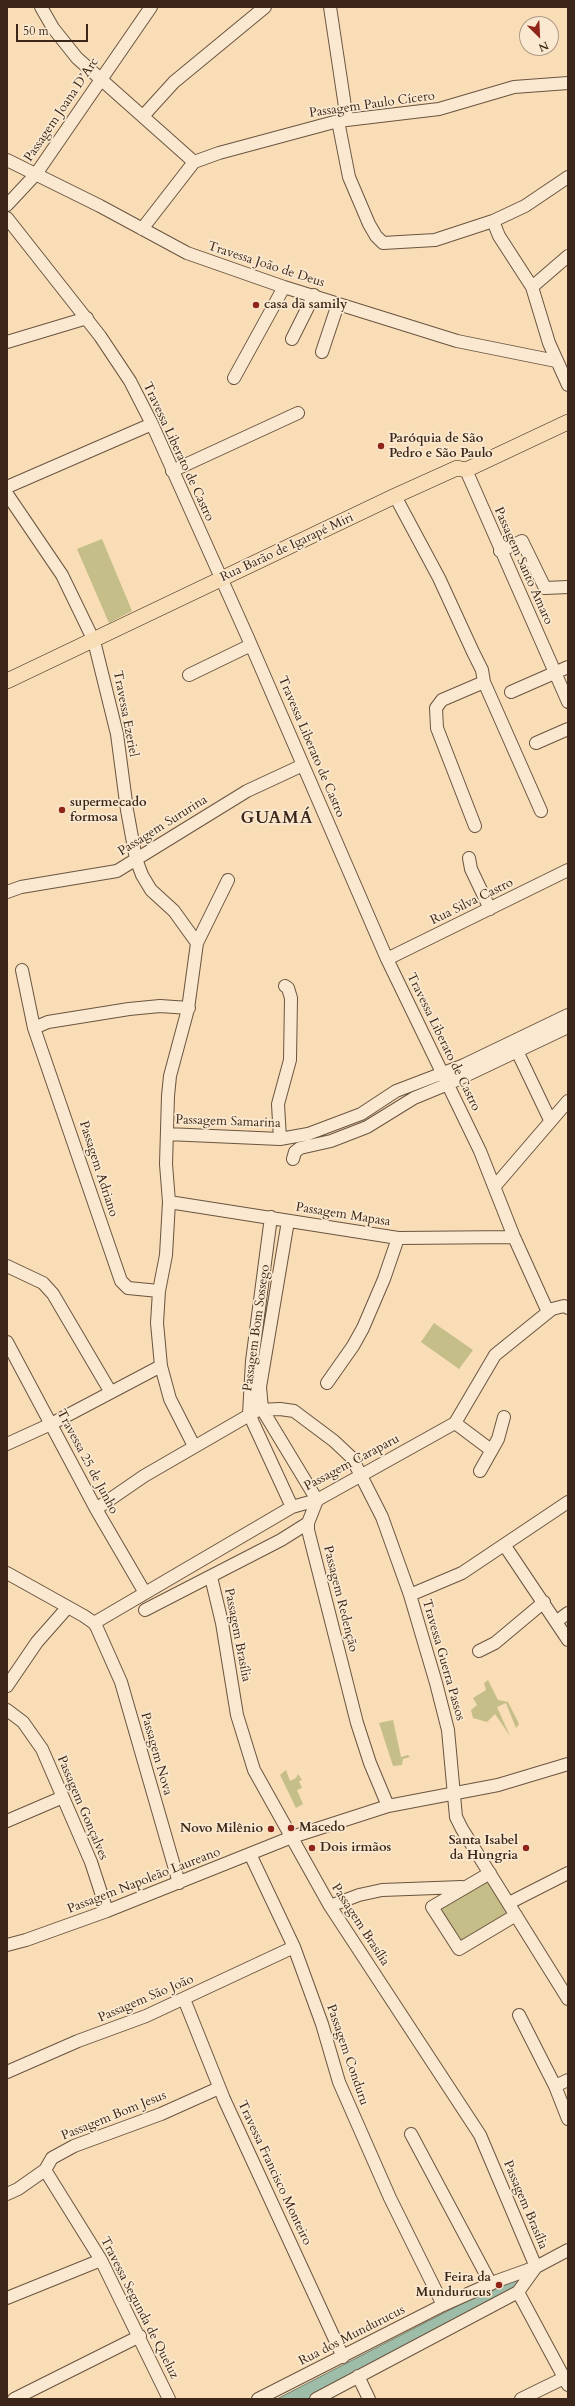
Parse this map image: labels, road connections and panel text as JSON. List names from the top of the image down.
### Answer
{
  "streets": {
    "main road": ["Rua Barão de Igarapé Miri"],
    "street": [
      "Passagem Paulo Cícero",
      "Passagem Joana D’Arc",
      "Travessa João de Deus",
      "Travessa Liberato de Castro",
      "Passagem Santo Amaro",
      "Travessa Ezeriel",
      "Passagem Sururina",
      "Rua Silva Castro",
      "Passagem Samarina",
      "Passagem Adriano",
      "Passagem Mapasa",
      "Passagem Bom Sossego",
      "Travessa 25 de Junho",
      "Passagem Caraparu",
      "Passagem Redenção",
      "Passagem Brasília",
      "Travessa Guerra Passos",
      "Passagem Nova",
      "Passagem Gonçalves",
      "Passagem Napoleão Laureano",
      "Passagem São João",
      "Passagem Conduru",
      "Passagem Bom Jesus",
      "Travessa Francisco Monteiro",
      "Travessa Segunda de Queluz",
      "Rua dos Mundurucus"
    ]
  },
  "crossings": [
    ["Passagem Joana D’Arc", "Travessa João de Deus"],
    ["Travessa Liberato de Castro", "Rua Barão de Igarapé Miri"],
    ["Travessa Liberato de Castro", "Passagem Sururina"],
    ["Travessa Liberato de Castro", "Rua Silva Castro"],
    ["Travessa Liberato de Castro", "Passagem Samarina"],
    ["Travessa Liberato de Castro", "Passagem Mapasa"],
    ["Rua Barão de Igarapé Miri", "Passagem Santo Amaro"],
    ["Rua Barão de Igarapé Miri", "Travessa Ezeriel"],
    ["Travessa Ezeriel", "Passagem Sururina"],
    ["Passagem Mapasa", "Passagem Bom Sossego"],
    ["Passagem Bom Sossego", "Passagem Caraparu"],
    ["Passagem Bom Sossego", "Travessa Guerra Passos"],
    ["Travessa 25 de Junho", "Passagem Caraparu"],
    ["Passagem Caraparu", "Travessa Guerra Passos"],
    ["Passagem Caraparu", "Passagem Nova"],
    ["Passagem Redenção", "Passagem Napoleão Laureano"],
    ["Passagem Brasília", "Passagem Napoleão Laureano"],
    ["Passagem Brasília", "Rua dos Mundurucus"],
    ["Travessa Guerra Passos", "Passagem Napoleão Laureano"],
    ["Passagem Nova", "Passagem Napoleão Laureano"],
    ["Passagem Gonçalves", "Passagem Napoleão Laureano"],
    ["Passagem Napoleão Laureano", "Passagem Conduru"],
    ["Passagem São João", "Passagem Conduru"],
    ["Passagem São João", "Travessa Francisco Monteiro"],
    ["Passagem Conduru", "Rua dos Mundurucus"],
    ["Passagem Bom Jesus", "Travessa Francisco Monteiro"],
    ["Passagem Bom Jesus", "Travessa Segunda de Queluz"],
    ["Travessa Francisco Monteiro", "Rua dos Mundurucus"]
  ],
  "districts": ["GUAMÁ"],
  "places": [
    "casa da samily",
    "Paróquia de São Pedro e São Paulo",
    "supermecado formosa",
    "Macedo",
    "Novo Milênio",
    "Dois irmãos",
    "Santa Isabel da Hungria",
    "Feira da Mundurucus"
  ],
  "scale_bar": "50 m",
  "north": "bottom right"
}
